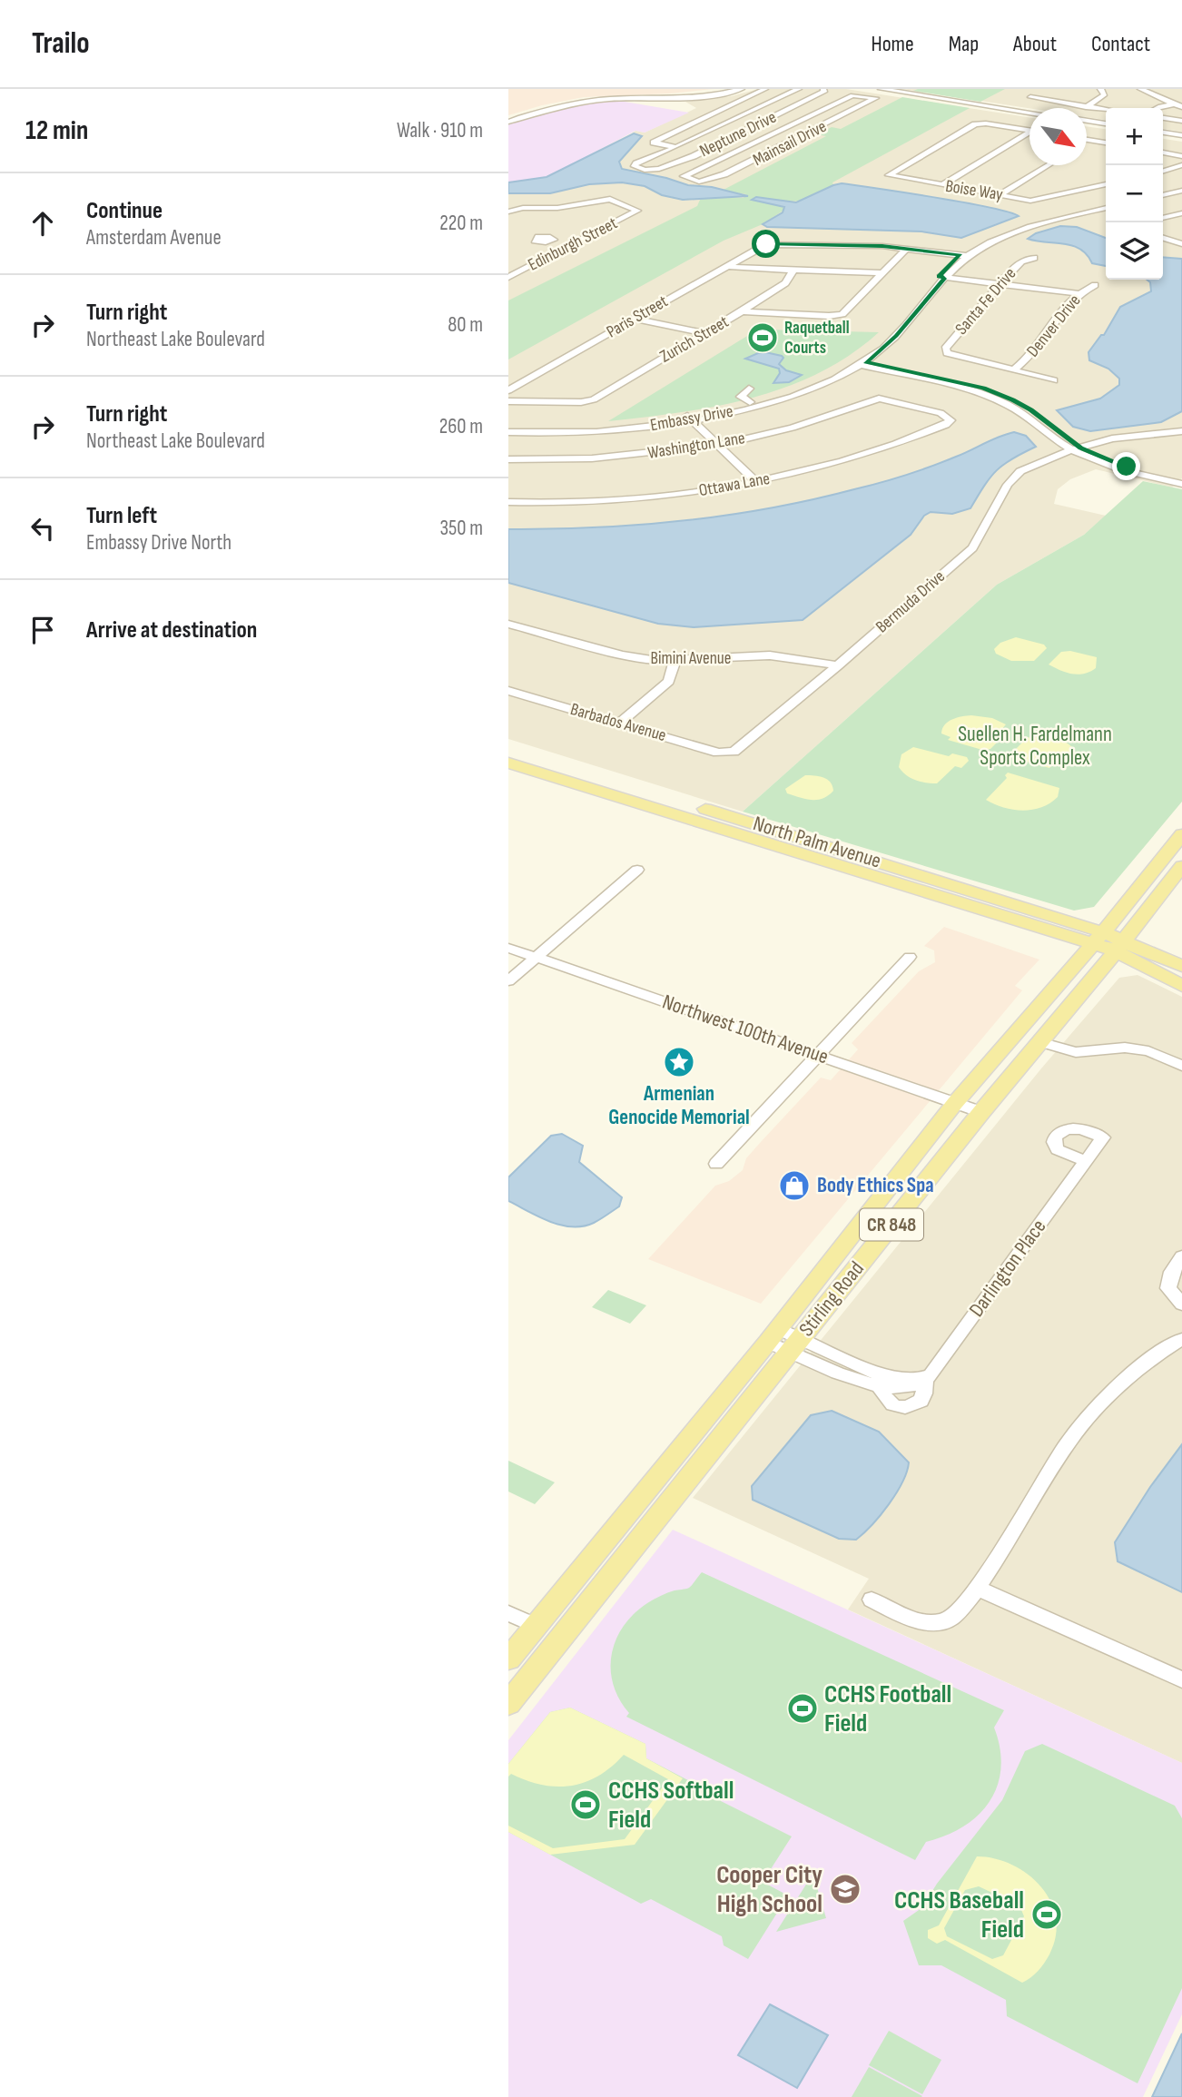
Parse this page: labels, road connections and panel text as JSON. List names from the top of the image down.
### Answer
{
  "streets": {
    "main road": ["North Palm Avenue", "CR 848", "Stirling Road"],
    "street": [
      "Neptune Drive",
      "Mainsail Drive",
      "Boise Way",
      "Edinburgh Street",
      "Santa Fe Drive",
      "Paris Street",
      "Denver Drive",
      "Zurich Street",
      "Embassy Drive",
      "Washington Lane",
      "Ottawa Lane",
      "Bermuda Drive",
      "Bimini Avenue",
      "Barbados Avenue",
      "Northwest 100th Avenue",
      "Darlington Place"
    ]
  },
  "crossings": [
    ["Santa Fe Drive", "Denver Drive"],
    ["Washington Lane", "Ottawa Lane"],
    ["Bermuda Drive", "Bimini Avenue"],
    ["Bermuda Drive", "Barbados Avenue"],
    ["North Palm Avenue", "Stirling Road"],
    ["Northwest 100th Avenue", "Stirling Road"]
  ],
  "parks": ["Suellen H. Fardelmann Sports Complex"],
  "places": {
    "sports": [
      "Raquetball Courts",
      "CCHS Football Field",
      "CCHS Softball Field",
      "CCHS Baseball Field"
    ],
    "place": ["Armenian Genocide Memorial"],
    "shop": ["Body Ethics Spa"],
    "school or university": ["Cooper City High School"]
  },
  "north": "bottom right",
  "page": {
    "header": "Trailo",
    "nav": [
      "Home",
      "Map",
      "About",
      "Contact"
    ],
    "heading": ["12 min", "Walk · 910 m"],
    "map_buttons": ["+", "−"],
    "list": [
      ["Continue", "Amsterdam Avenue", "220 m"],
      ["Turn right", "Northeast Lake Boulevard", "80 m"],
      ["Turn right", "Northeast Lake Boulevard", "260 m"],
      ["Turn left", "Embassy Drive North", "350 m"],
      "Arrive at destination"
    ]
  }
}
